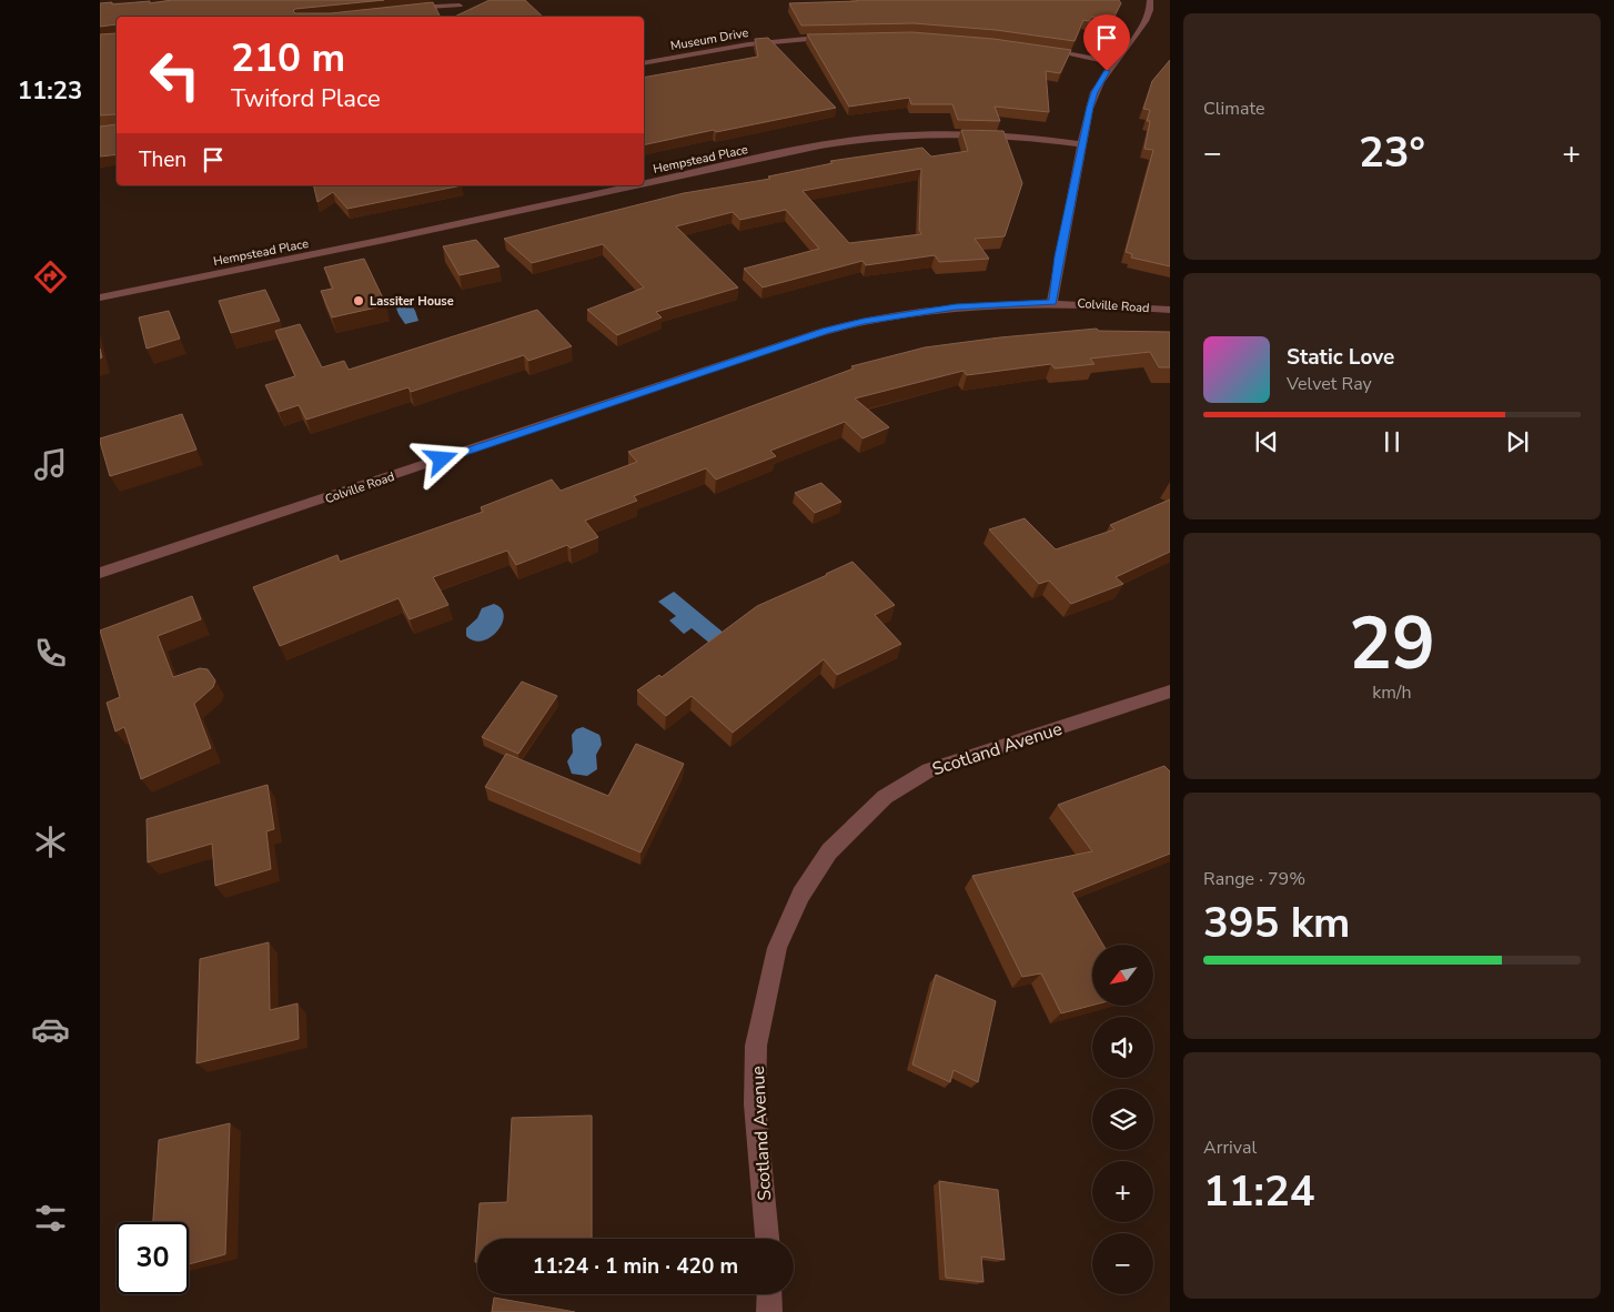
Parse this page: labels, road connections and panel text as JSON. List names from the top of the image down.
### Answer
{
  "streets": {
    "street": [
      "Museum Drive",
      "Hempstead Place",
      "Colville Road",
      "Scotland Avenue"
    ]
  },
  "places": ["Lassiter House"],
  "north": "bottom left",
  "page": {
    "tabs": "11:23",
    "tile": [
      "Climate",
      ["29", "km/h"],
      ["Range · 79%", "395 km"],
      ["Arrival", "11:24"]
    ],
    "turn": ["210 m", "Twiford Place"],
    "heat": ["−", "23°", "+"],
    "then": "Then",
    "song": ["Static Love", "Velvet Ray"],
    "map_buttons": ["+", "−"],
    "limit": "30",
    "trip": "11:24 · 1 min · 420 m"
  }
}
